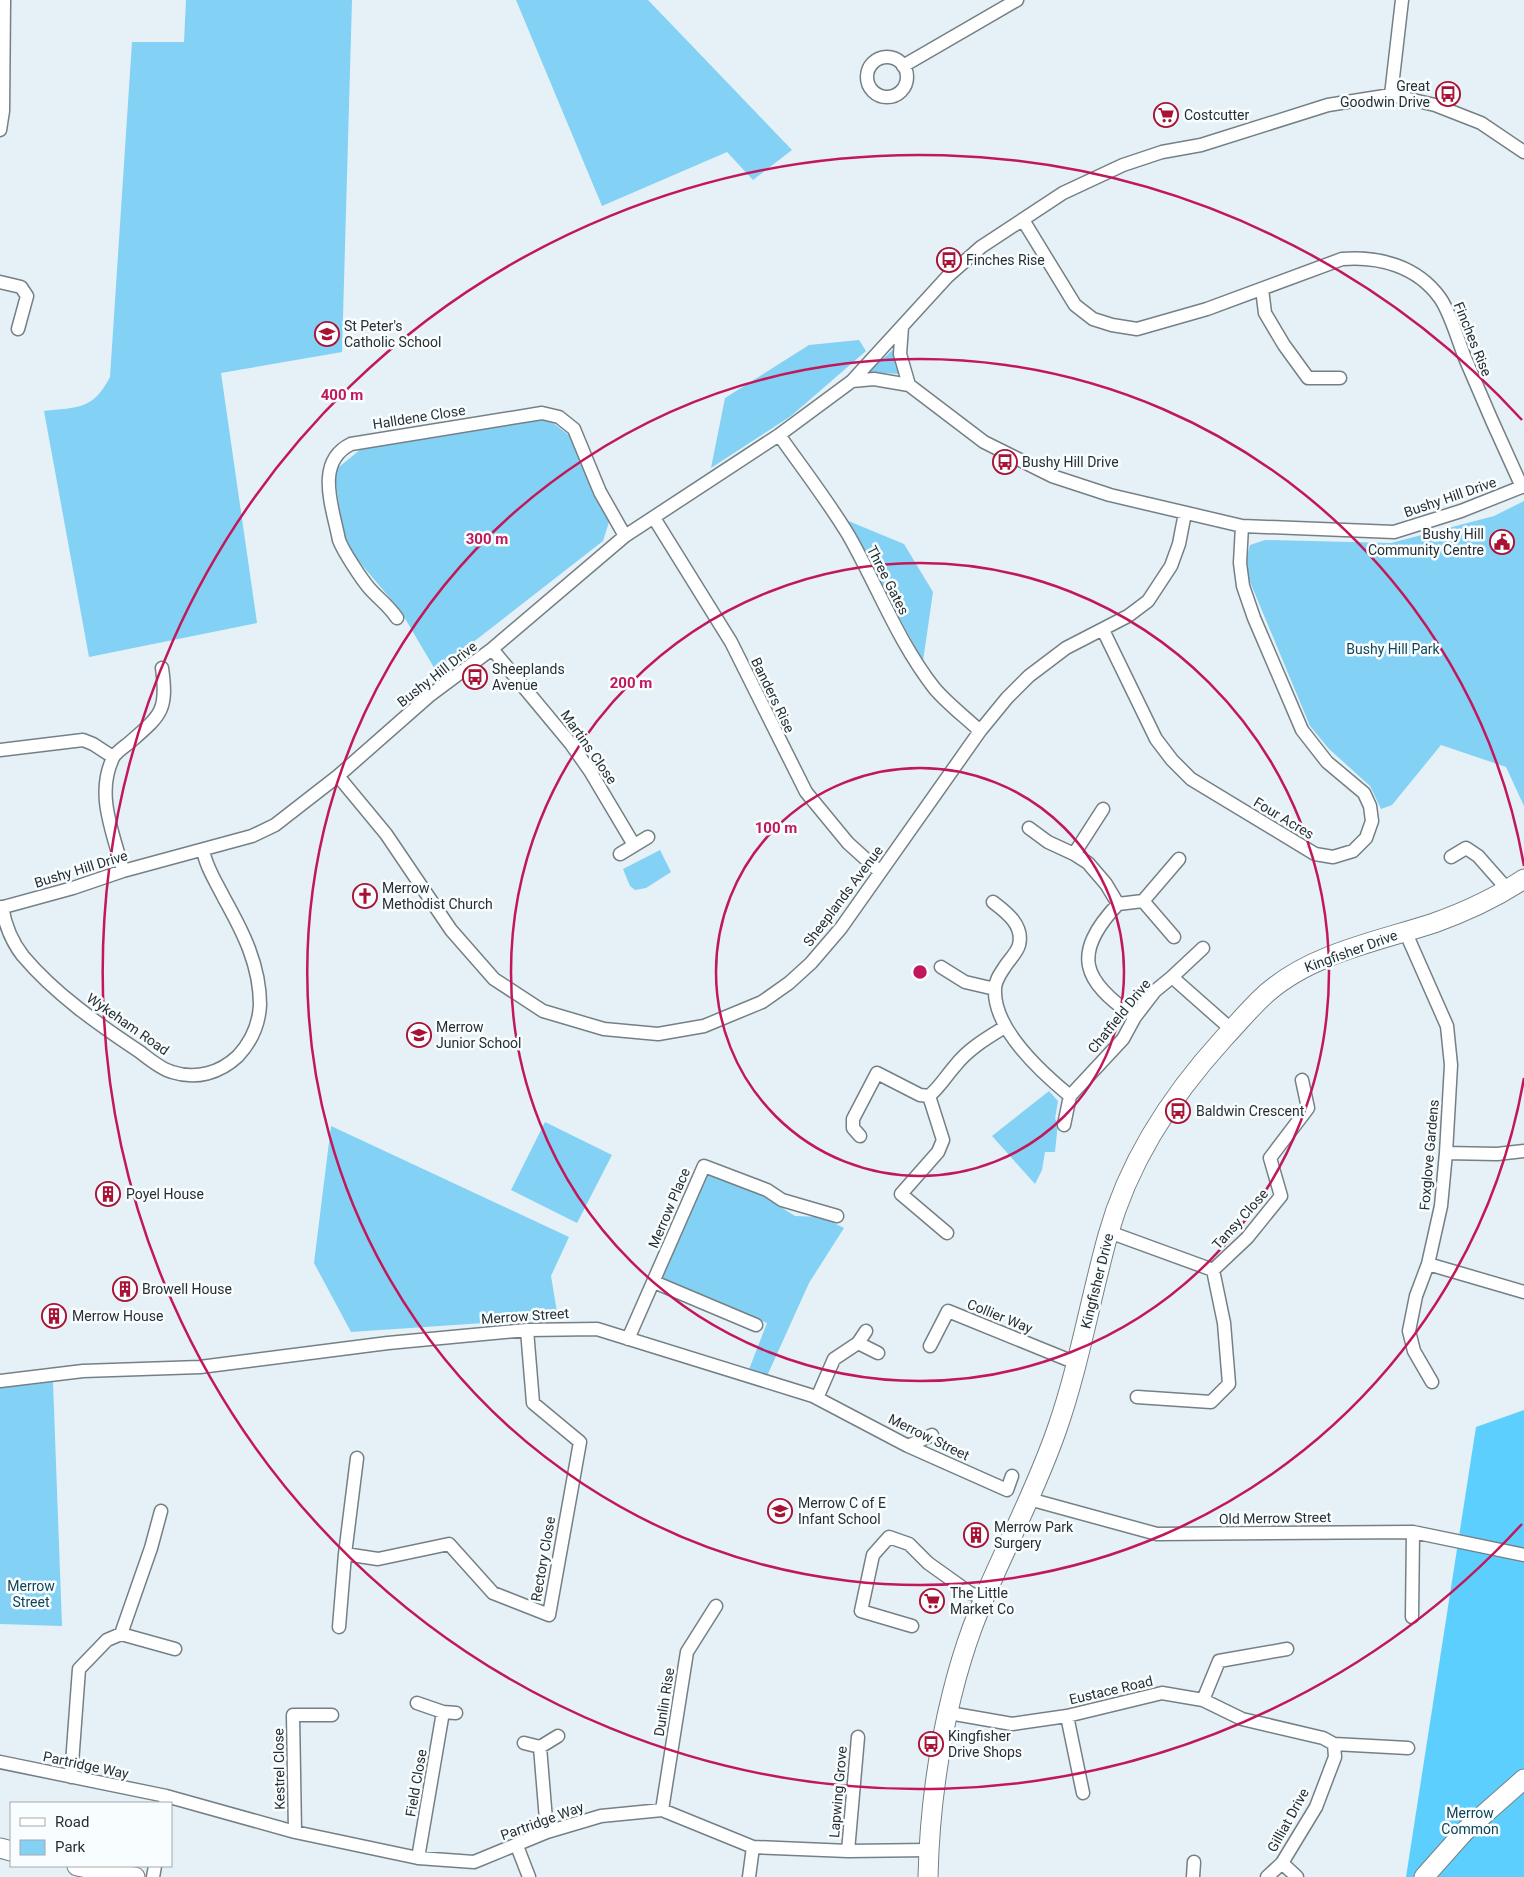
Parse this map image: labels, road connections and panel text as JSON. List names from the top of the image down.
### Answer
{
  "streets": {
    "street": [
      "Finches Rise",
      "Halldene Close",
      "Bushy Hill Drive",
      "Three Gates",
      "Banders Rise",
      "Martins Close",
      "Four Acres",
      "Sheeplands Avenue",
      "Kingfisher Drive",
      "Chatfield Drive",
      "Wykeham Road",
      "Foxglove Gardens",
      "Merrow Place",
      "Tansy Close",
      "Merrow Street",
      "Collier Way",
      "Old Merrow Street",
      "Rectory Close",
      "Eustace Road",
      "Dunlin Rise",
      "Partridge Way",
      "Kestrel Close",
      "Field Close",
      "Lapwing Grove",
      "Gilliat Drive"
    ]
  },
  "crossings": [
    ["Finches Rise", "Bushy Hill Drive"],
    ["Halldene Close", "Bushy Hill Drive"],
    ["Bushy Hill Drive", "Three Gates"],
    ["Bushy Hill Drive", "Banders Rise"],
    ["Bushy Hill Drive", "Martins Close"],
    ["Bushy Hill Drive", "Four Acres"],
    ["Bushy Hill Drive", "Sheeplands Avenue"],
    ["Bushy Hill Drive", "Wykeham Road"],
    ["Three Gates", "Sheeplands Avenue"],
    ["Banders Rise", "Sheeplands Avenue"],
    ["Four Acres", "Sheeplands Avenue"],
    ["Kingfisher Drive", "Chatfield Drive"],
    ["Kingfisher Drive", "Foxglove Gardens"],
    ["Kingfisher Drive", "Collier Way"],
    ["Kingfisher Drive", "Old Merrow Street"],
    ["Kingfisher Drive", "Eustace Road"],
    ["Kingfisher Drive", "Partridge Way"],
    ["Merrow Place", "Merrow Street"],
    ["Merrow Street", "Rectory Close"],
    ["Eustace Road", "Gilliat Drive"],
    ["Dunlin Rise", "Partridge Way"],
    ["Partridge Way", "Kestrel Close"],
    ["Partridge Way", "Field Close"],
    ["Partridge Way", "Lapwing Grove"]
  ],
  "parks": ["Bushy Hill Park", "Merrow Street", "Merrow Common"],
  "places": {
    "bus stop": [
      "Great Goodwin Drive",
      "Finches Rise",
      "Bushy Hill Drive",
      "Sheeplands Avenue",
      "Baldwin Crescent",
      "Kingfisher Drive Shops"
    ],
    "supermarket": ["Costcutter", "The Little Market Co"],
    "school or university": ["St Peter's Catholic School", "Merrow Junior School", "Merrow C of E Infant School"],
    "public building": ["Bushy Hill Community Centre"],
    "church": ["Merrow Methodist Church"],
    "building": [
      "Poyel House",
      "Browell House",
      "Merrow House",
      "Merrow Park Surgery"
    ]
  },
  "legend": ["Road", "Park"],
  "rings": [
    "400 m",
    "300 m",
    "200 m",
    "100 m"
  ]
}
